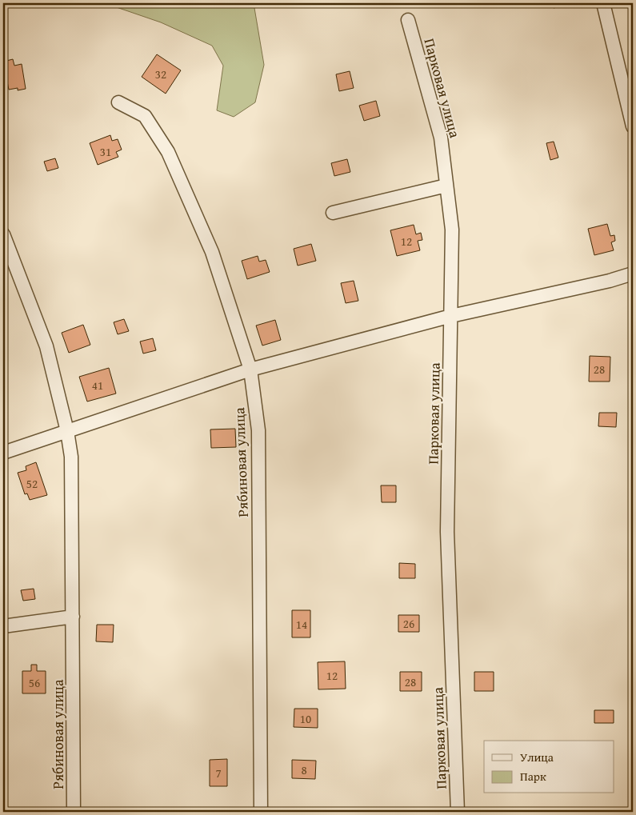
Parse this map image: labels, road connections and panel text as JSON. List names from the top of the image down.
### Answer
{
  "streets": {
    "street": ["Парковая улица", "Рябиновая улица"]
  },
  "house_numbers": [
    "32",
    "31",
    "12",
    "28",
    "41",
    "52",
    "26",
    "14",
    "12",
    "28",
    "56",
    "10",
    "8",
    "7"
  ],
  "legend": ["Улица", "Парк"]
}
